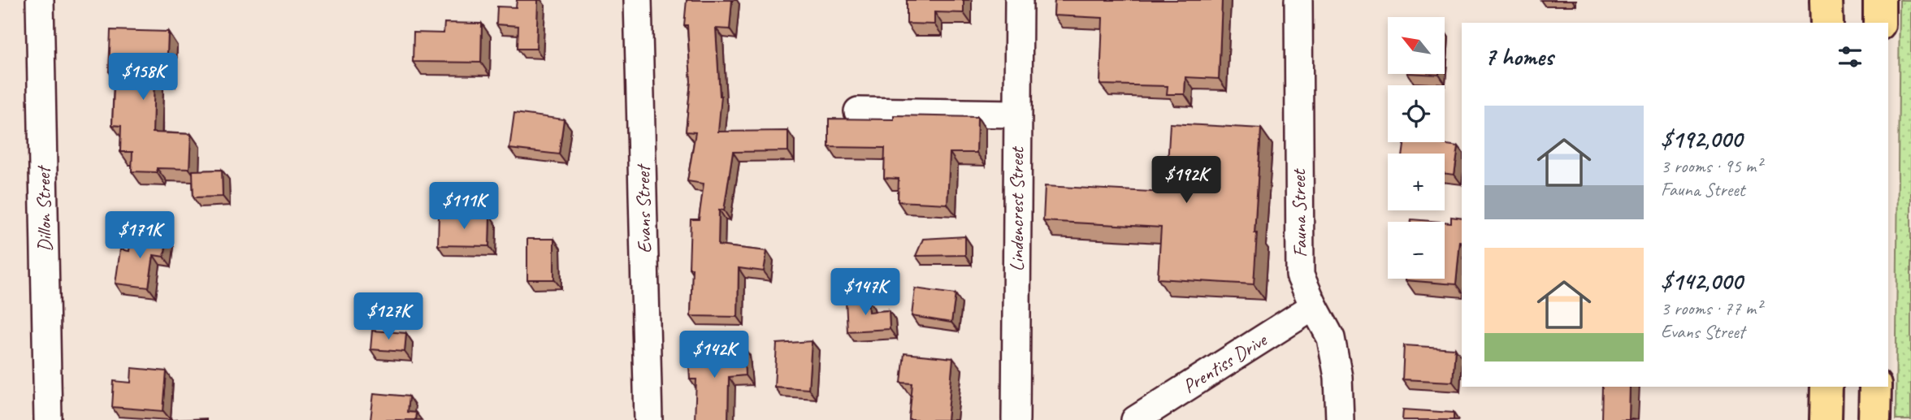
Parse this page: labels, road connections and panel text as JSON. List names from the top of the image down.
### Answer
{
  "streets": {
    "street": [
      "Dillon Street",
      "Evans Street",
      "Lindencrest Street",
      "Fauna Street",
      "Prentiss Drive"
    ]
  },
  "crossings": [
    ["Fauna Street", "Prentiss Drive"]
  ],
  "north": "top left",
  "page": {
    "map_buttons": ["+", "−"],
    "heading": "7 homes",
    "price": [
      "$158K",
      "$192K",
      "$111K",
      "$171K",
      "$147K",
      "$127K",
      "$142K"
    ],
    "list": [
      {
        "name": "$192,000",
        "note": "3 rooms · 95 m² · Fauna Street"
      },
      {
        "name": "$142,000",
        "note": "3 rooms · 77 m² · Evans Street"
      }
    ]
  }
}
